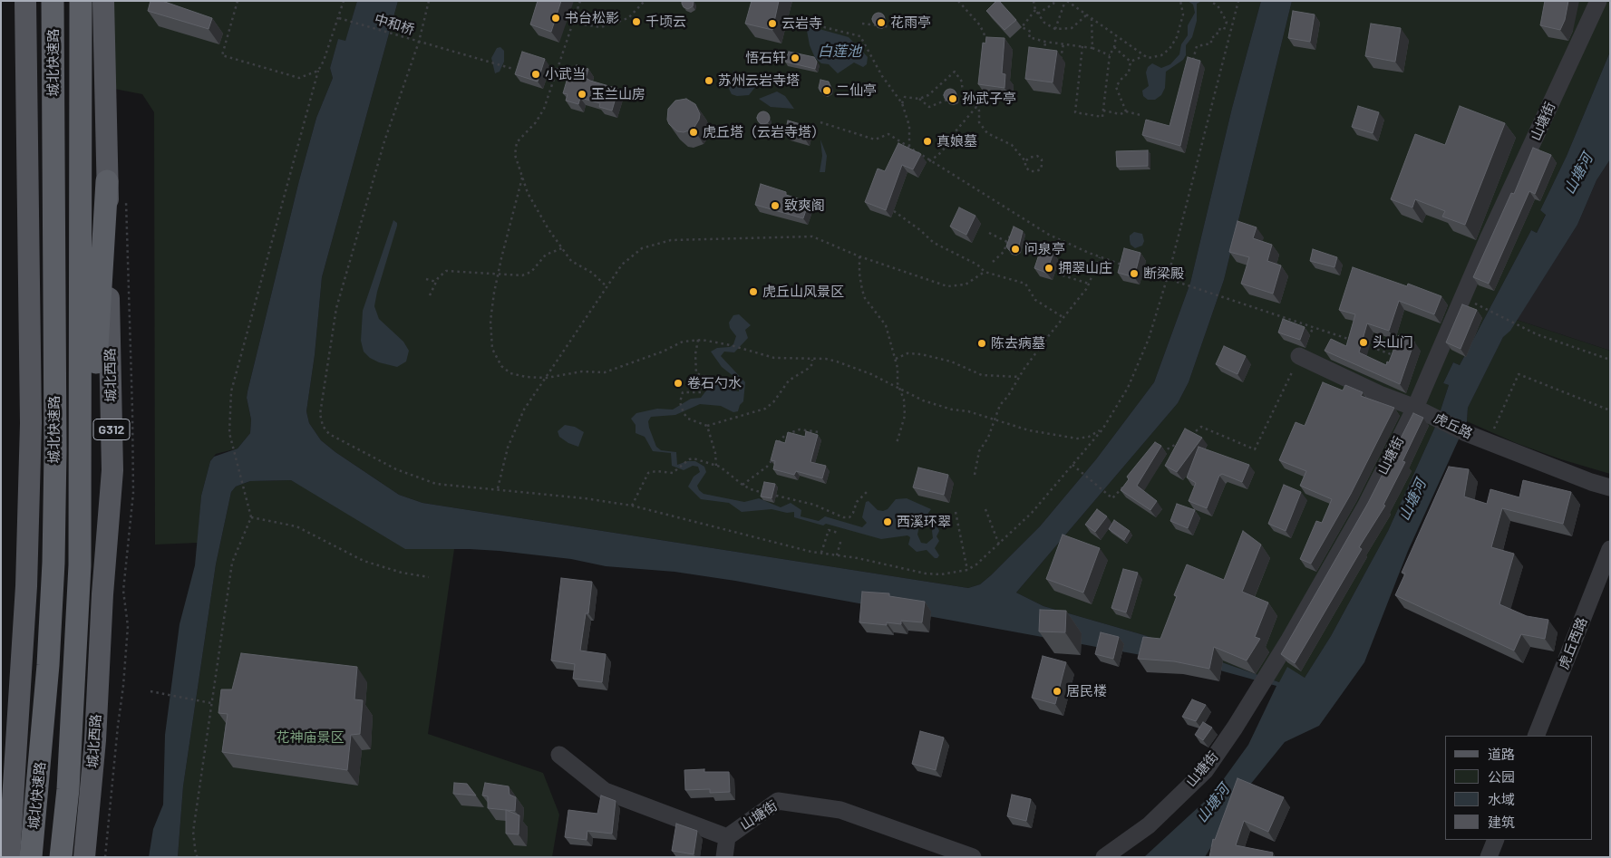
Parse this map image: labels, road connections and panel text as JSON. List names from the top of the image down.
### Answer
{
  "streets": {
    "highway": ["城北快速路"],
    "main road": ["城北西路", "G312"],
    "street": ["山塘街", "虎丘路", "虎丘西路"],
    "path": ["中和桥"]
  },
  "crossings": [
    ["山塘街", "虎丘路"]
  ],
  "water": ["白莲池", "山塘河"],
  "parks": ["花神庙景区"],
  "places": [
    "书台松影",
    "千顷云",
    "花雨亭",
    "云岩寺",
    "悟石轩",
    "小武当",
    "苏州云岩寺塔",
    "二仙亭",
    "玉兰山房",
    "孙武子亭",
    "虎丘塔（云岩寺塔）",
    "真娘墓",
    "致爽阁",
    "问泉亭",
    "拥翠山庄",
    "断梁殿",
    "虎丘山风景区",
    "头山门",
    "陈去病墓",
    "卷石勺水",
    "西溪环翠",
    "居民楼"
  ],
  "legend": [
    "道路",
    "公园",
    "水域",
    "建筑"
  ]
}
